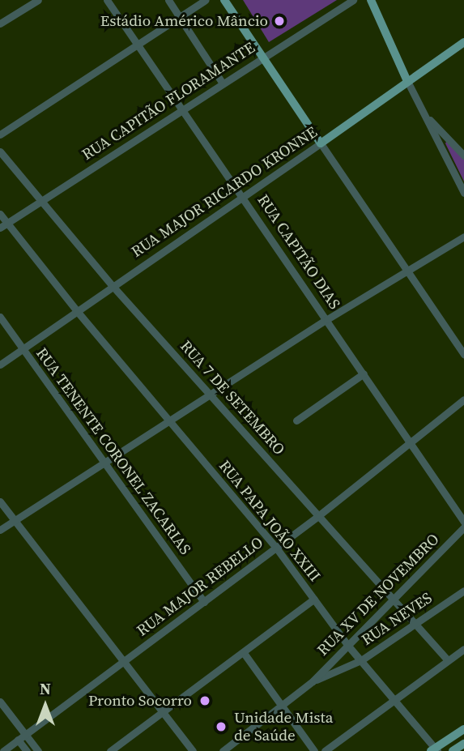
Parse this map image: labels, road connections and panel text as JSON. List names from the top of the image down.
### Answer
{
  "streets": {
    "main road": ["RUA MAJOR RICARDO KRONNE"],
    "street": [
      "RUA CAPITÃO FLORAMANTE",
      "RUA CAPITÃO DIAS",
      "RUA 7 DE SETEMBRO",
      "RUA TENENTE CORONEL ZACARIAS",
      "RUA PAPA JOÃO XXIII",
      "RUA MAJOR REBELLO",
      "RUA XV DE NOVEMBRO",
      "RUA NEVES"
    ]
  },
  "crossings": [
    ["RUA CAPITÃO FLORAMANTE", "RUA CAPITÃO DIAS"],
    ["RUA CAPITÃO FLORAMANTE", "RUA 7 DE SETEMBRO"],
    ["RUA CAPITÃO FLORAMANTE", "RUA PAPA JOÃO XXIII"],
    ["RUA MAJOR RICARDO KRONNE", "RUA CAPITÃO DIAS"],
    ["RUA MAJOR RICARDO KRONNE", "RUA 7 DE SETEMBRO"],
    ["RUA MAJOR RICARDO KRONNE", "RUA TENENTE CORONEL ZACARIAS"],
    ["RUA MAJOR RICARDO KRONNE", "RUA PAPA JOÃO XXIII"],
    ["RUA CAPITÃO DIAS", "RUA MAJOR REBELLO"],
    ["RUA 7 DE SETEMBRO", "RUA MAJOR REBELLO"],
    ["RUA 7 DE SETEMBRO", "RUA XV DE NOVEMBRO"],
    ["RUA 7 DE SETEMBRO", "RUA NEVES"],
    ["RUA TENENTE CORONEL ZACARIAS", "RUA MAJOR REBELLO"],
    ["RUA PAPA JOÃO XXIII", "RUA MAJOR REBELLO"],
    ["RUA PAPA JOÃO XXIII", "RUA XV DE NOVEMBRO"],
    ["RUA PAPA JOÃO XXIII", "RUA NEVES"],
    ["RUA XV DE NOVEMBRO", "RUA NEVES"]
  ],
  "places": ["Estádio Américo Mâncio", "Pronto Socorro", "Unidade Mista de Saúde"],
  "north": "top"
}
